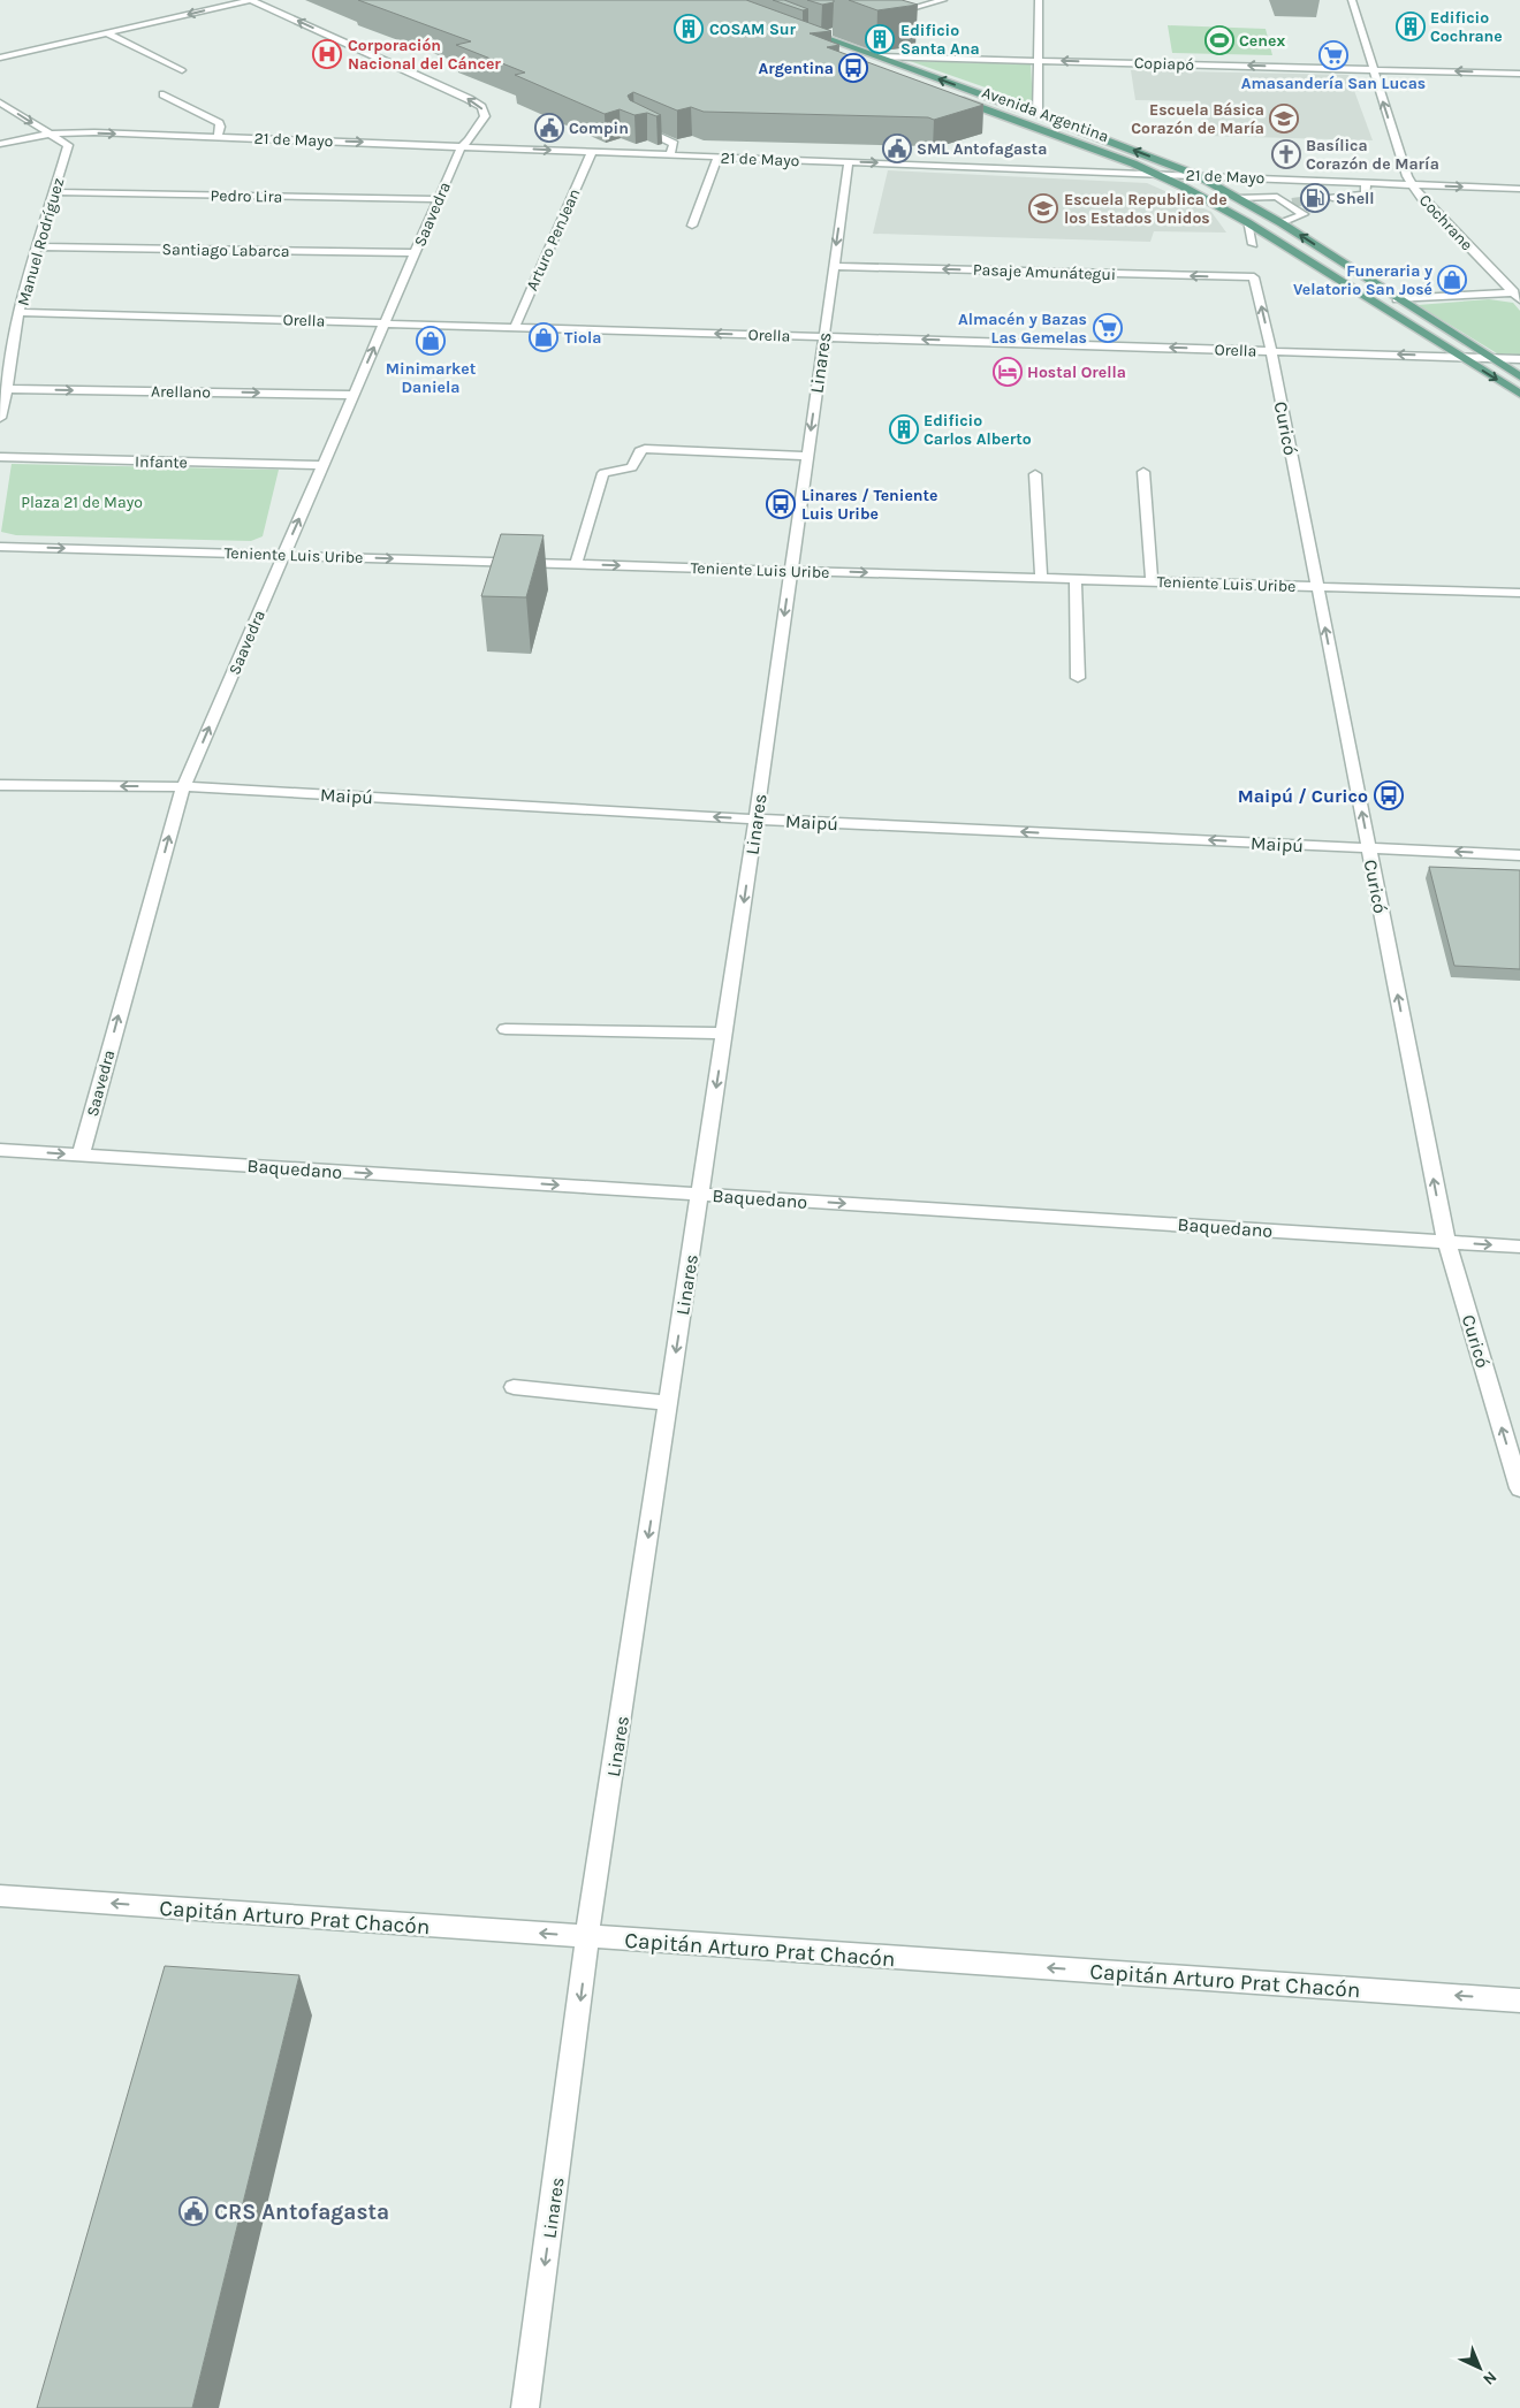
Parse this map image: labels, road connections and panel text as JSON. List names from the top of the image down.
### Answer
{
  "streets": {
    "main road": ["Avenida Argentina"],
    "street": [
      "Copiapó",
      "21 de Mayo",
      "Pedro Lira",
      "Saavedra",
      "Cochrane",
      "Arturo PenJean",
      "Manuel Rodríguez",
      "Santiago Labarca",
      "Pasaje Amunátegui",
      "Orella",
      "Linares",
      "Arellano",
      "Curicó",
      "Infante",
      "Teniente Luis Uribe",
      "Maipú",
      "Baquedano",
      "Capitán Arturo Prat Chacón"
    ]
  },
  "crossings": [
    ["Copiapó", "Avenida Argentina"],
    ["Copiapó", "Cochrane"],
    ["Avenida Argentina", "21 de Mayo"],
    ["Avenida Argentina", "Orella"],
    ["21 de Mayo", "Saavedra"],
    ["21 de Mayo", "Cochrane"],
    ["21 de Mayo", "Arturo PenJean"],
    ["21 de Mayo", "Manuel Rodríguez"],
    ["21 de Mayo", "Linares"],
    ["Pedro Lira", "Saavedra"],
    ["Pedro Lira", "Manuel Rodríguez"],
    ["Saavedra", "Santiago Labarca"],
    ["Saavedra", "Orella"],
    ["Saavedra", "Arellano"],
    ["Saavedra", "Infante"],
    ["Saavedra", "Teniente Luis Uribe"],
    ["Saavedra", "Maipú"],
    ["Saavedra", "Baquedano"],
    ["Arturo PenJean", "Orella"],
    ["Manuel Rodríguez", "Santiago Labarca"],
    ["Manuel Rodríguez", "Orella"],
    ["Manuel Rodríguez", "Arellano"],
    ["Pasaje Amunátegui", "Linares"],
    ["Pasaje Amunátegui", "Curicó"],
    ["Orella", "Linares"],
    ["Orella", "Curicó"],
    ["Linares", "Teniente Luis Uribe"],
    ["Linares", "Maipú"],
    ["Linares", "Baquedano"],
    ["Linares", "Capitán Arturo Prat Chacón"],
    ["Curicó", "Teniente Luis Uribe"],
    ["Curicó", "Maipú"],
    ["Curicó", "Baquedano"]
  ],
  "one_way": [
    "Copiapó",
    "Saavedra",
    "Cochrane",
    "Pasaje Amunátegui",
    "Orella",
    "Linares",
    "Arellano",
    "Curicó",
    "Teniente Luis Uribe",
    "Maipú",
    "Baquedano",
    "Capitán Arturo Prat Chacón"
  ],
  "parks": ["Plaza 21 de Mayo"],
  "places": {
    "building": [
      "Edificio Cochrane",
      "COSAM Sur",
      "Edificio Santa Ana",
      "Edificio Carlos Alberto"
    ],
    "sports": ["Cenex"],
    "hospital": ["Corporación Nacional del Cáncer"],
    "supermarket": ["Amasandería San Lucas", "Almacén y Bazas Las Gemelas"],
    "bus stop": ["Argentina", "Linares / Teniente Luis Uribe", "Maipú / Curico"],
    "school or university": ["Escuela Básica Corazón de María", "Escuela Republica de los Estados Unidos"],
    "public building": ["Compin", "SML Antofagasta", "CRS Antofagasta"],
    "church": ["Basílica Corazón de María"],
    "fuel station": ["Shell"],
    "shop": ["Funeraria y Velatorio San José", "Tiola", "Minimarket Daniela"],
    "hotel": ["Hostal Orella"]
  },
  "north": "bottom right"
}
